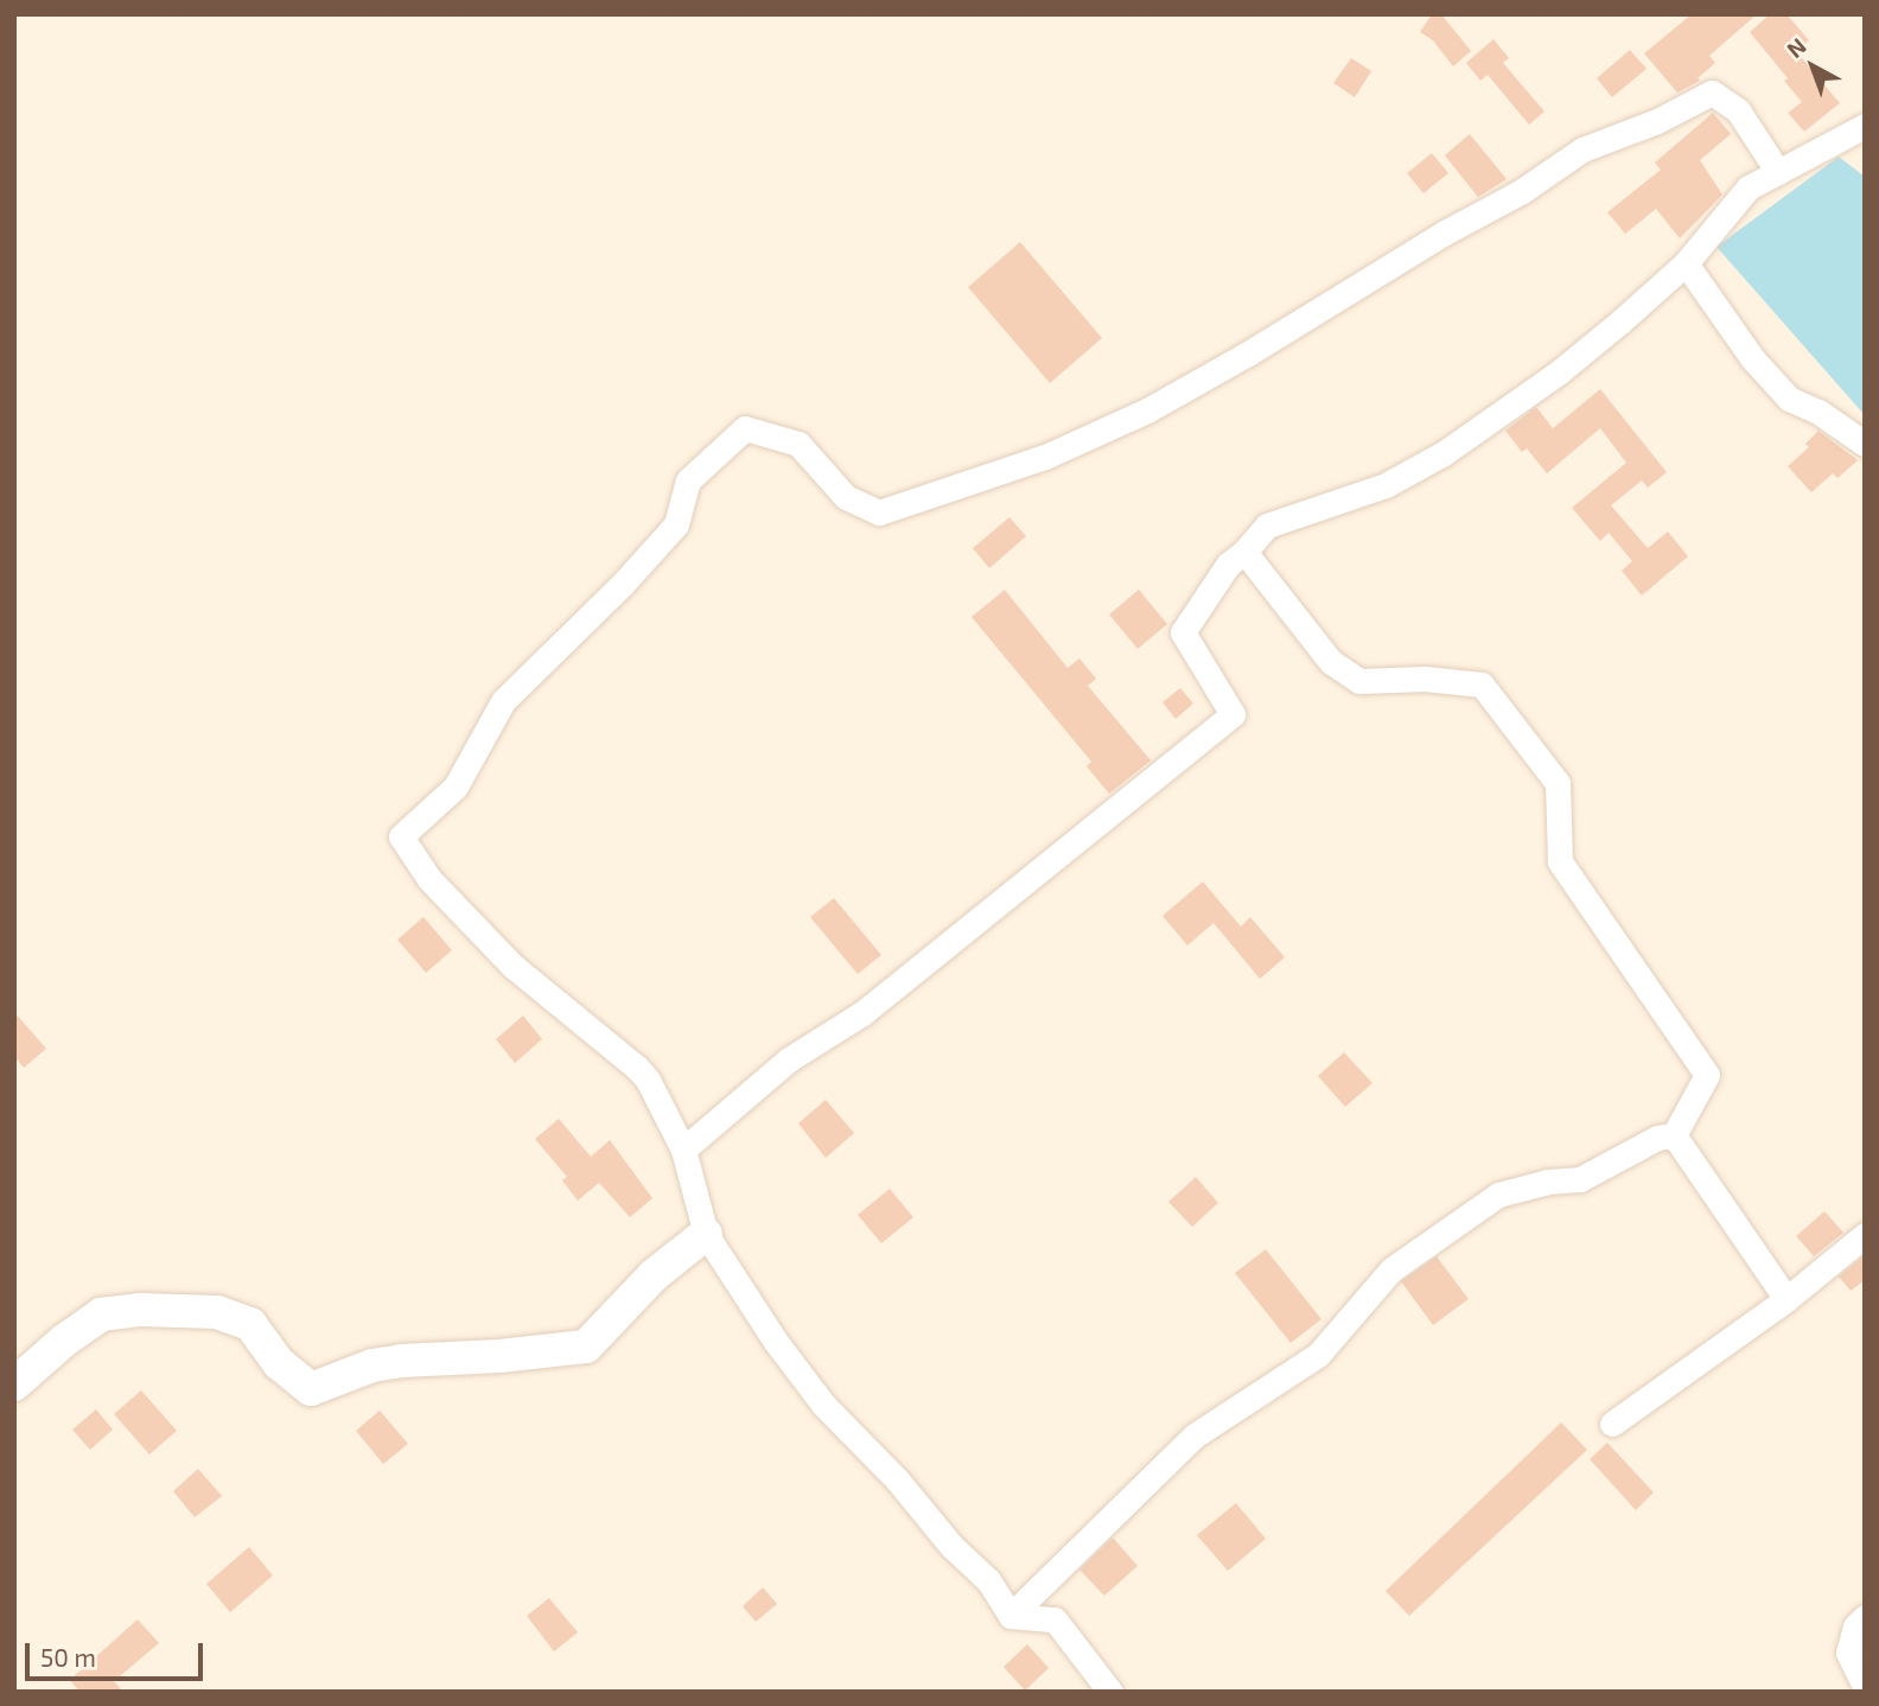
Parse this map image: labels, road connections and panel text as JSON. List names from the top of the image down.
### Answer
{
  "scale_bar": "50 m",
  "north": "top left"
}
